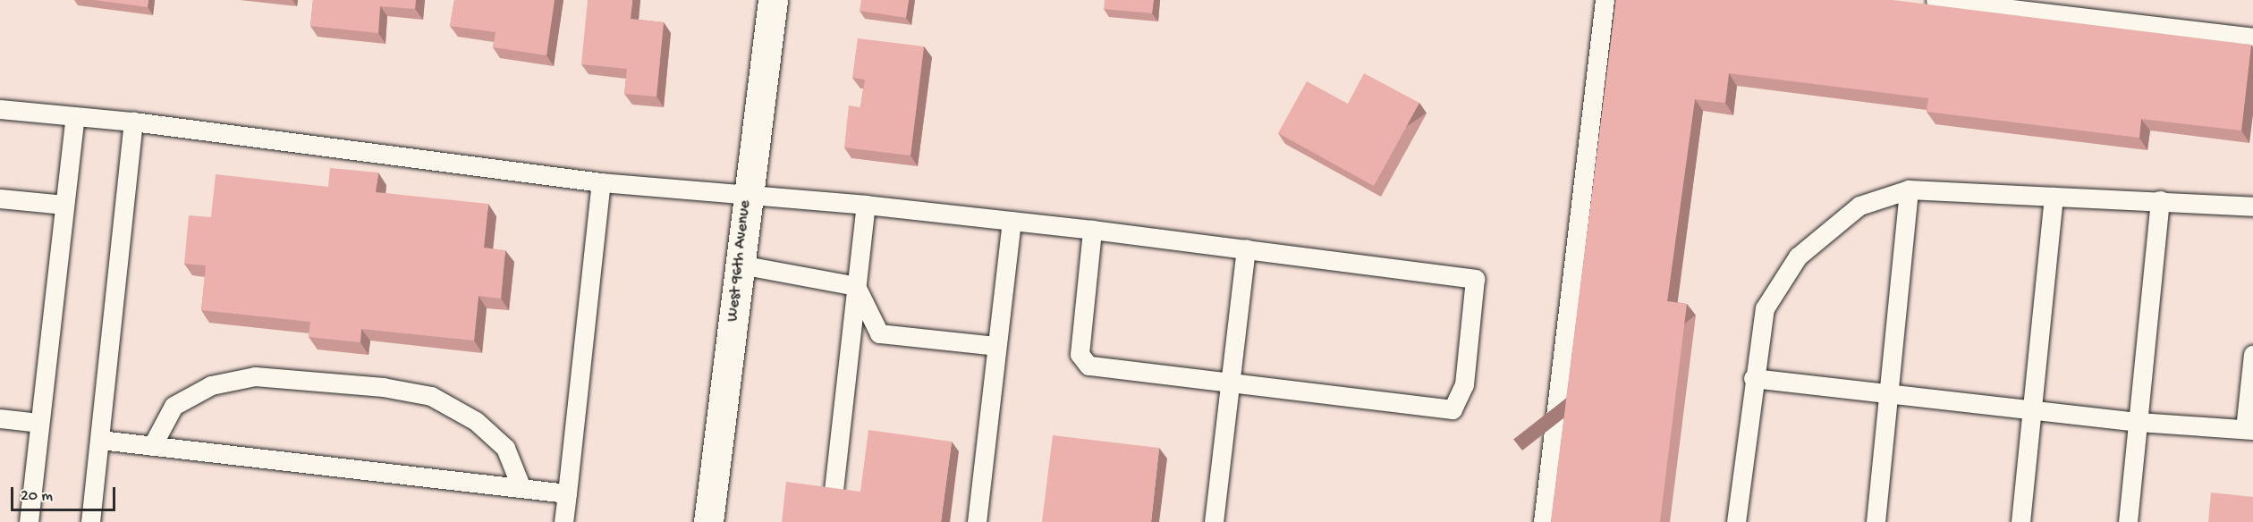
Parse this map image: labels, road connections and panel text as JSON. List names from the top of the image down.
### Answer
{
  "streets": {
    "street": ["West 96th Avenue"]
  },
  "scale_bar": "20 m"
}
